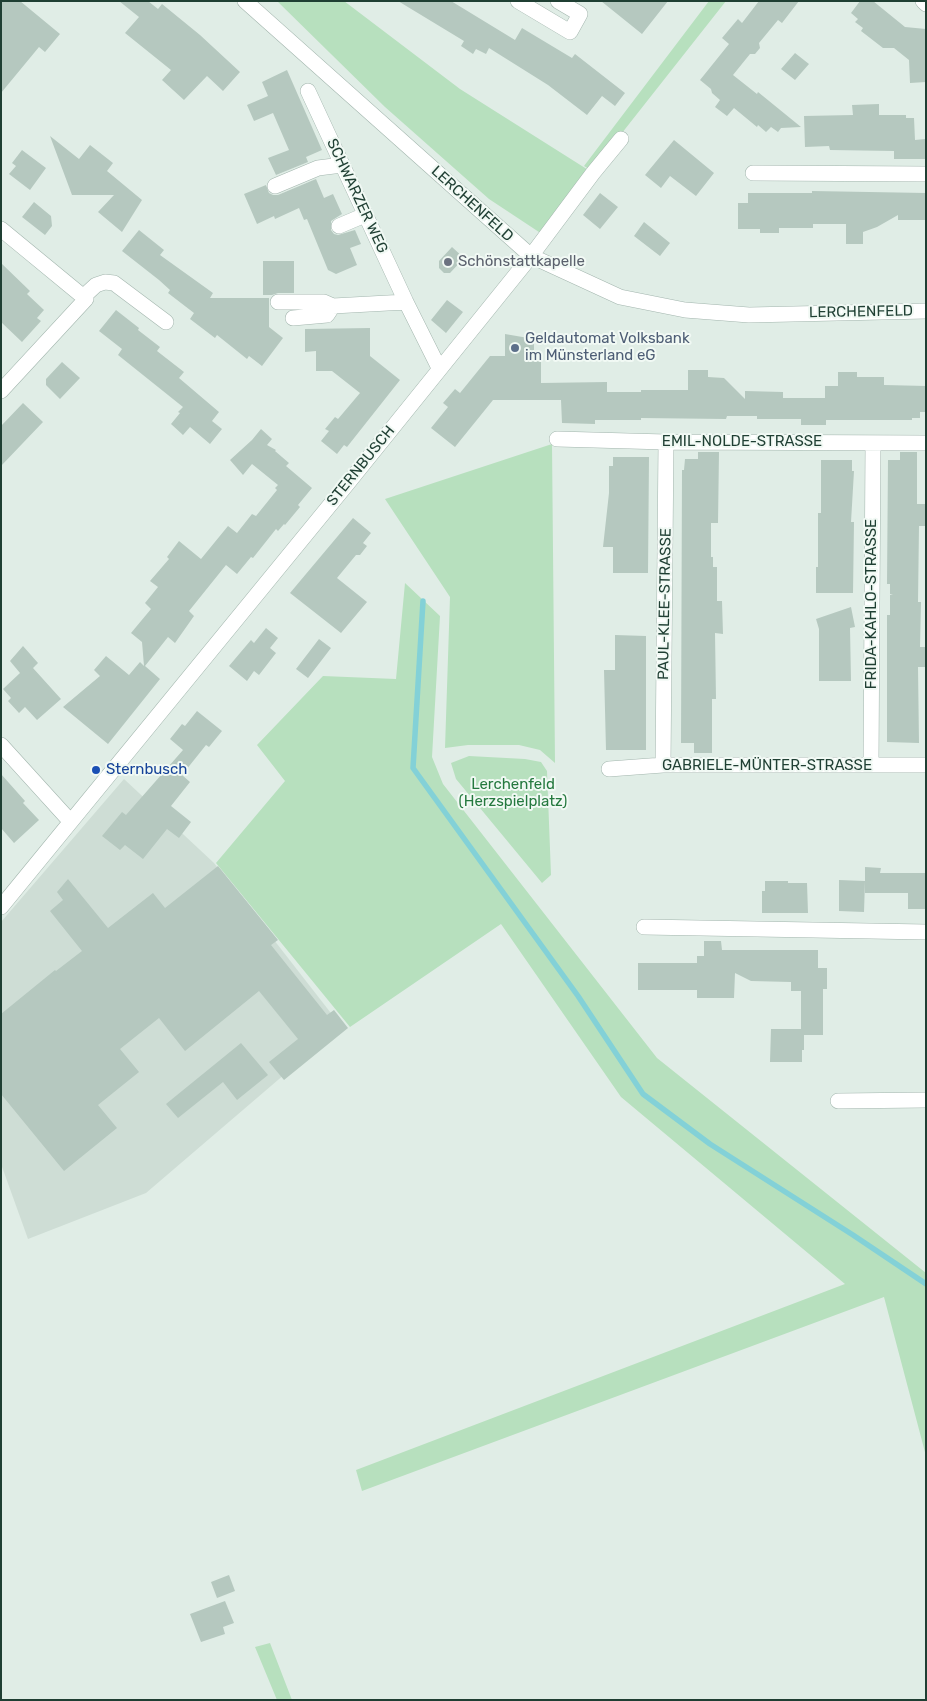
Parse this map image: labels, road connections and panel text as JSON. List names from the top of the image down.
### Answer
{
  "streets": {
    "street": [
      "SCHWARZER WEG",
      "LERCHENFELD",
      "EMIL-NOLDE-STRASSE",
      "STERNBUSCH",
      "PAUL-KLEE-STRASSE",
      "FRIDA-KAHLO-STRASSE",
      "GABRIELE-MÜNTER-STRASSE"
    ]
  },
  "crossings": [
    ["SCHWARZER WEG", "STERNBUSCH"],
    ["LERCHENFELD", "STERNBUSCH"],
    ["EMIL-NOLDE-STRASSE", "PAUL-KLEE-STRASSE"],
    ["EMIL-NOLDE-STRASSE", "FRIDA-KAHLO-STRASSE"],
    ["PAUL-KLEE-STRASSE", "GABRIELE-MÜNTER-STRASSE"],
    ["FRIDA-KAHLO-STRASSE", "GABRIELE-MÜNTER-STRASSE"]
  ],
  "parks": ["Lerchenfeld (Herzspielplatz)"],
  "places": ["Schönstattkapelle", "Geldautomat Volksbank im Münsterland eG", "Sternbusch"]
}
